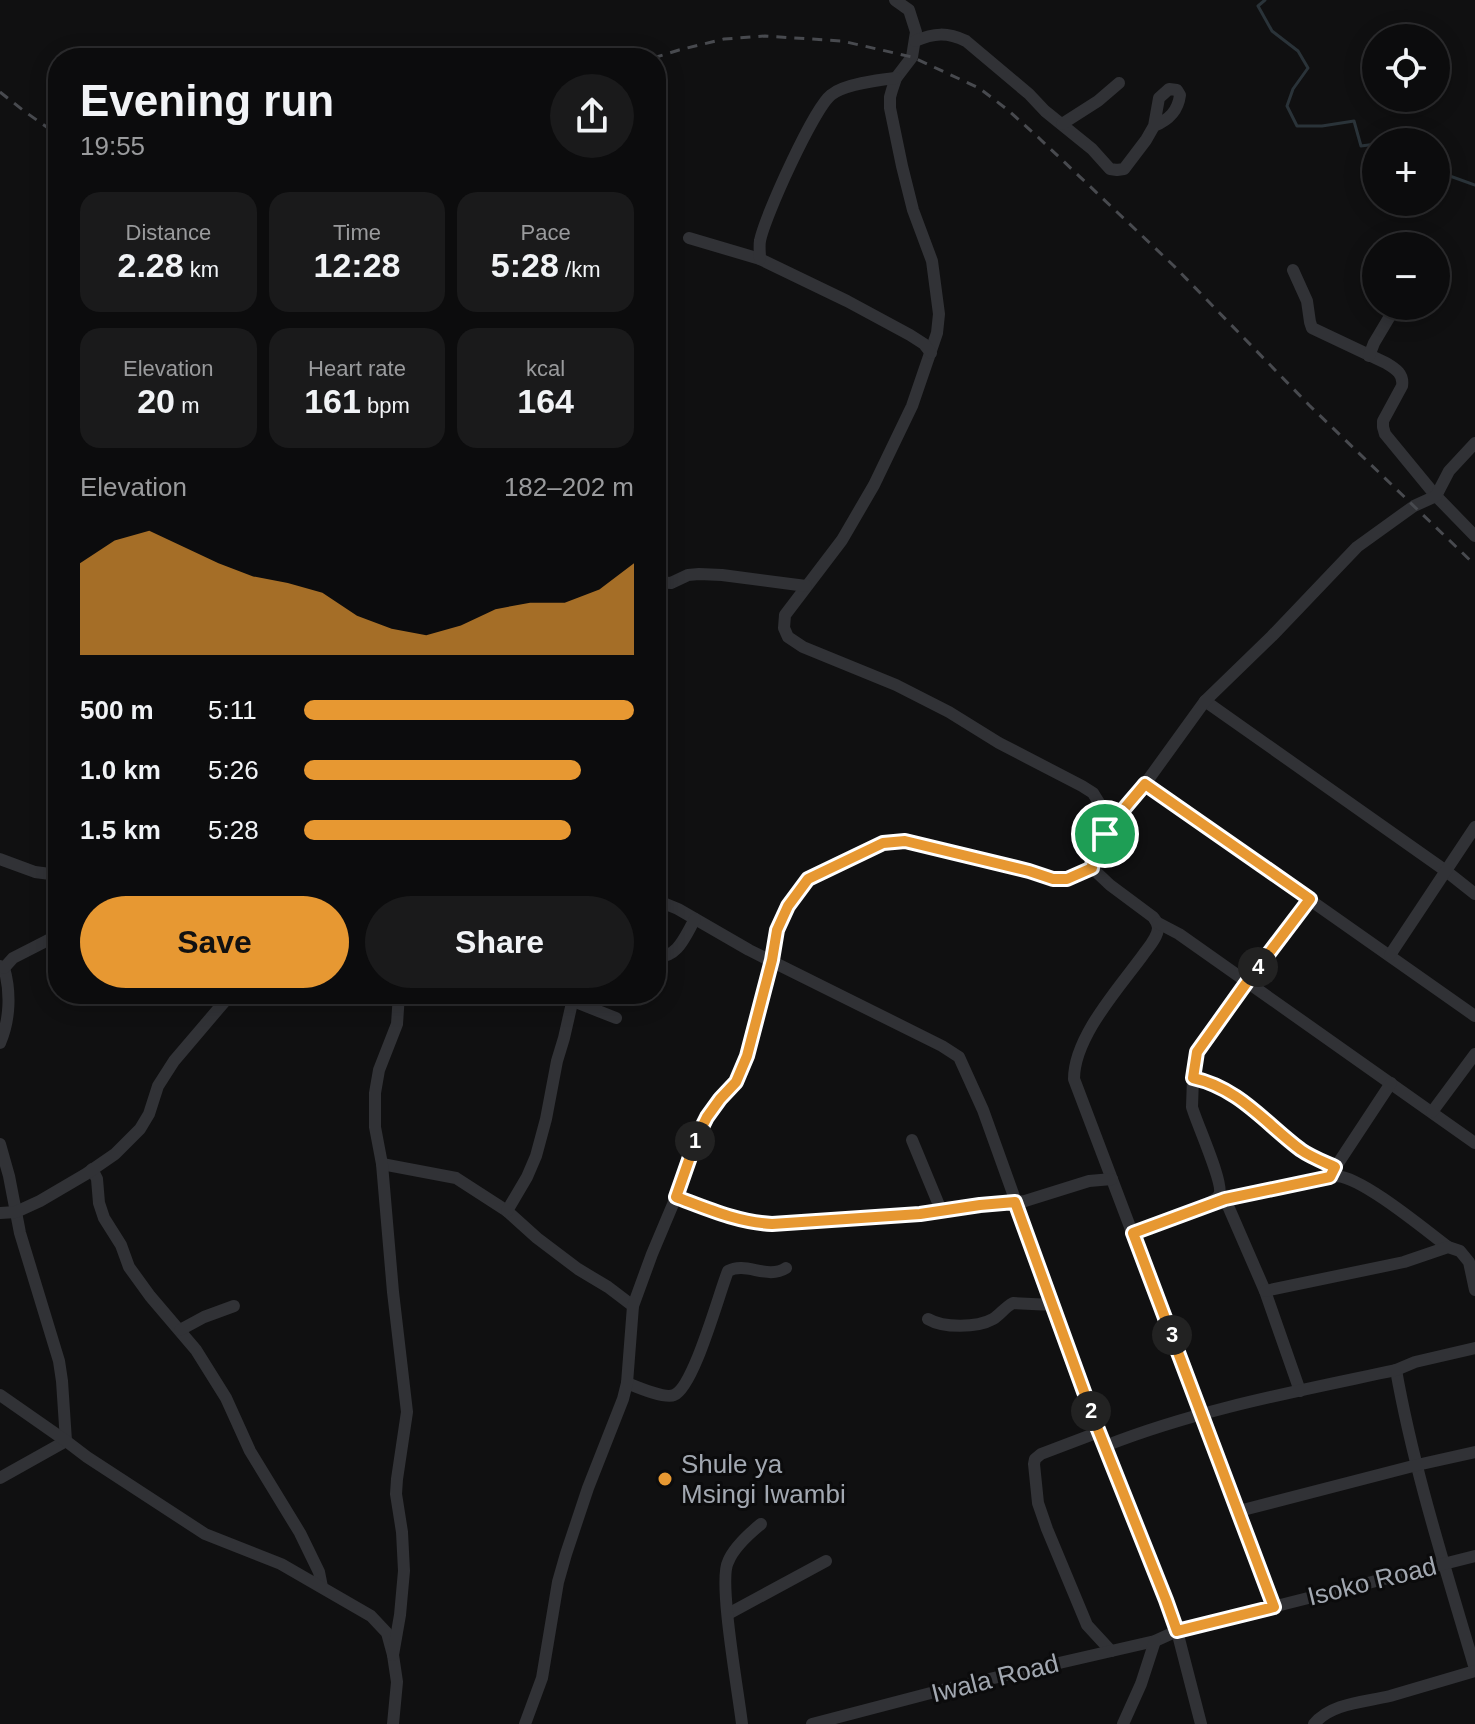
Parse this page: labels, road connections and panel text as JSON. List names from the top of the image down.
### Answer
{
  "streets": {
    "street": ["Isoko Road", "Iwala Road"]
  },
  "crossings": [
    ["Isoko Road", "Iwala Road"]
  ],
  "places": ["Shule ya Msingi Iwambi"],
  "page": {
    "map_buttons": ["+", "−"],
    "heading": ["Evening run", "19:55"],
    "stats": [
      ["Distance", "2.28 km"],
      ["Time", "12:28"],
      ["Pace", "5:28 /km"],
      ["Elevation", "20 m"],
      ["Heart rate", "161 bpm"],
      ["kcal", "164"]
    ],
    "chart": ["Elevation", "182–202 m"],
    "list": [
      {
        "name": "500 m",
        "note": "5:11"
      },
      {
        "name": "1.0 km",
        "note": "5:26"
      },
      {
        "name": "1.5 km",
        "note": "5:28"
      }
    ],
    "buttons": ["Save", "Share"],
    "pins": [
      "4",
      "1",
      "3",
      "2"
    ]
  }
}
